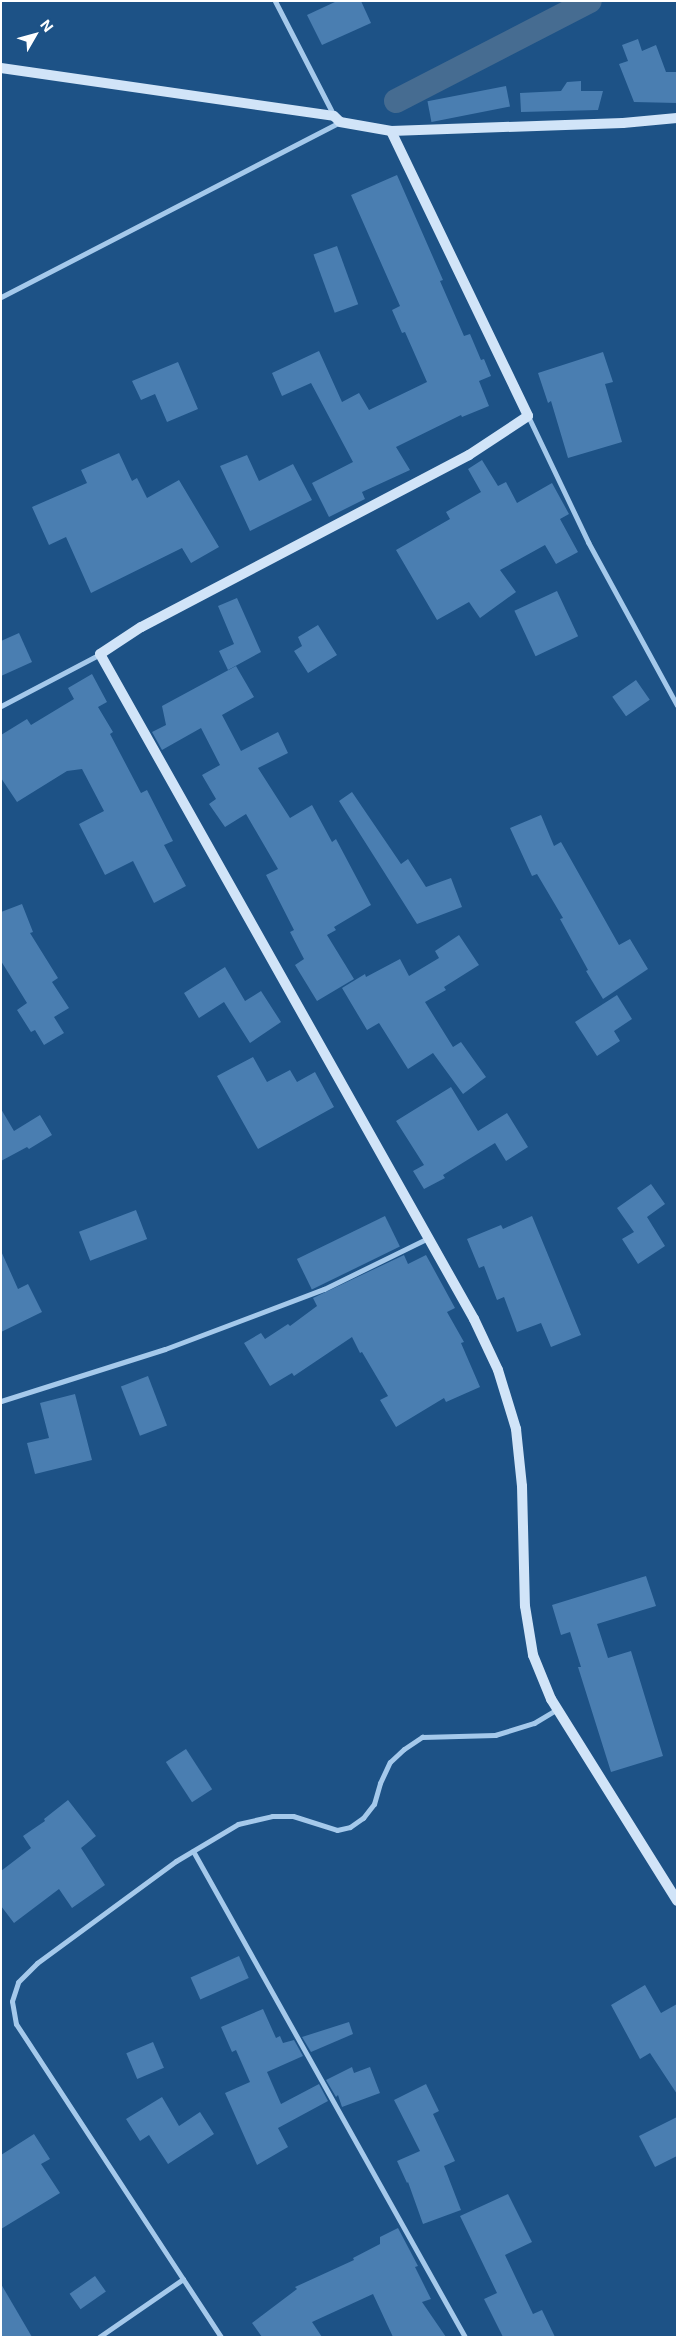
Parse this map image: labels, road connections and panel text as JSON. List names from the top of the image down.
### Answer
{
  "north": "top right"
}
